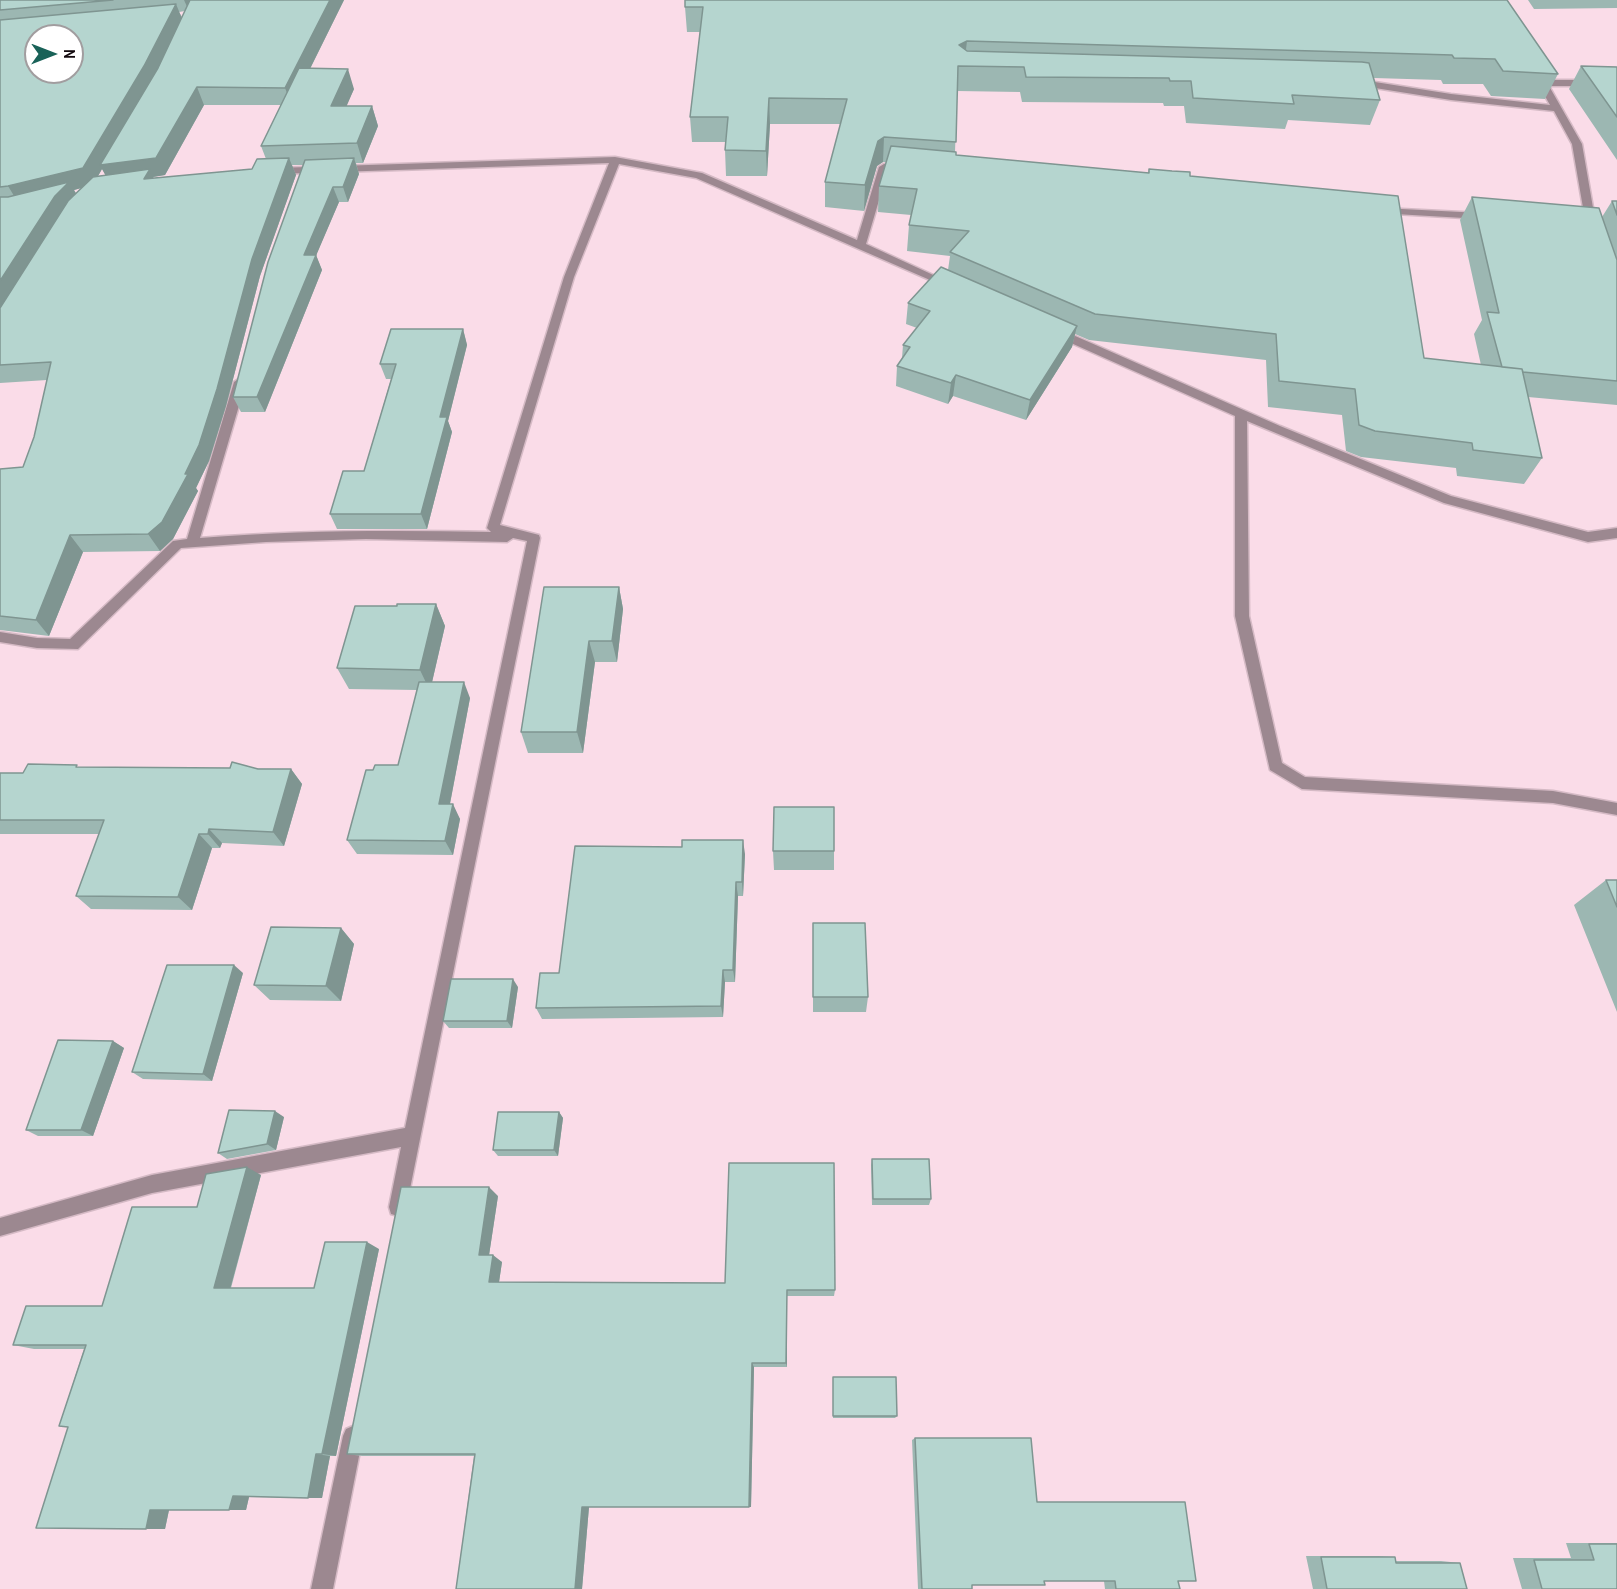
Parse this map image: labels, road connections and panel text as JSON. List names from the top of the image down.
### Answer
{
  "north": "right"
}
